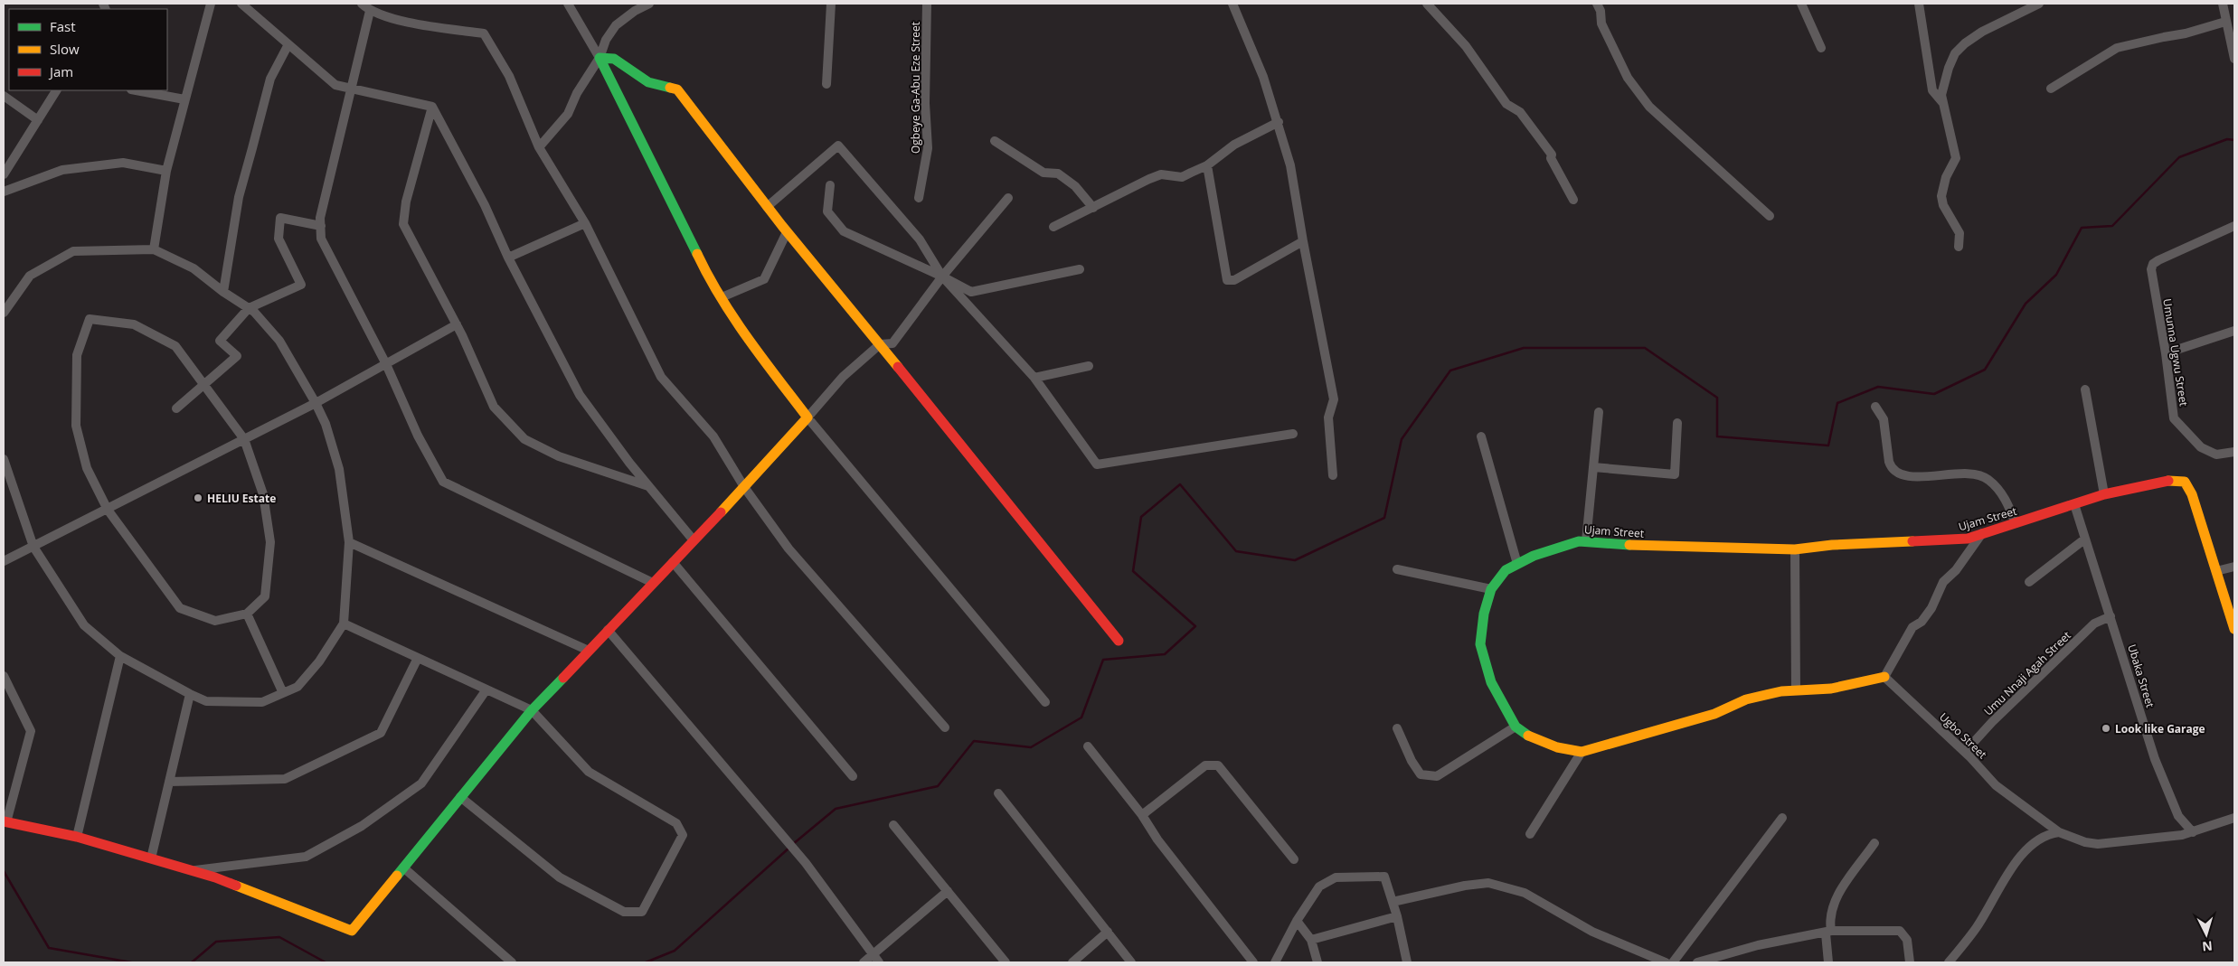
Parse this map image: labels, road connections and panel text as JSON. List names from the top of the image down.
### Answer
{
  "streets": {
    "street": [
      "Ogbeye Ga-Abu Eze Street",
      "Umunna Ugwu Street",
      "Ujam Street",
      "Umu Nnaji Agah Street",
      "Ubaka Street",
      "Ugbo Street"
    ]
  },
  "crossings": [
    ["Ujam Street", "Ubaka Street"],
    ["Ujam Street", "Ugbo Street"],
    ["Umu Nnaji Agah Street", "Ubaka Street"],
    ["Umu Nnaji Agah Street", "Ugbo Street"],
    ["Ubaka Street", "Ugbo Street"]
  ],
  "places": ["HELIU Estate", "Look like Garage"],
  "legend": ["Fast", "Slow", "Jam"],
  "north": "bottom"
}
